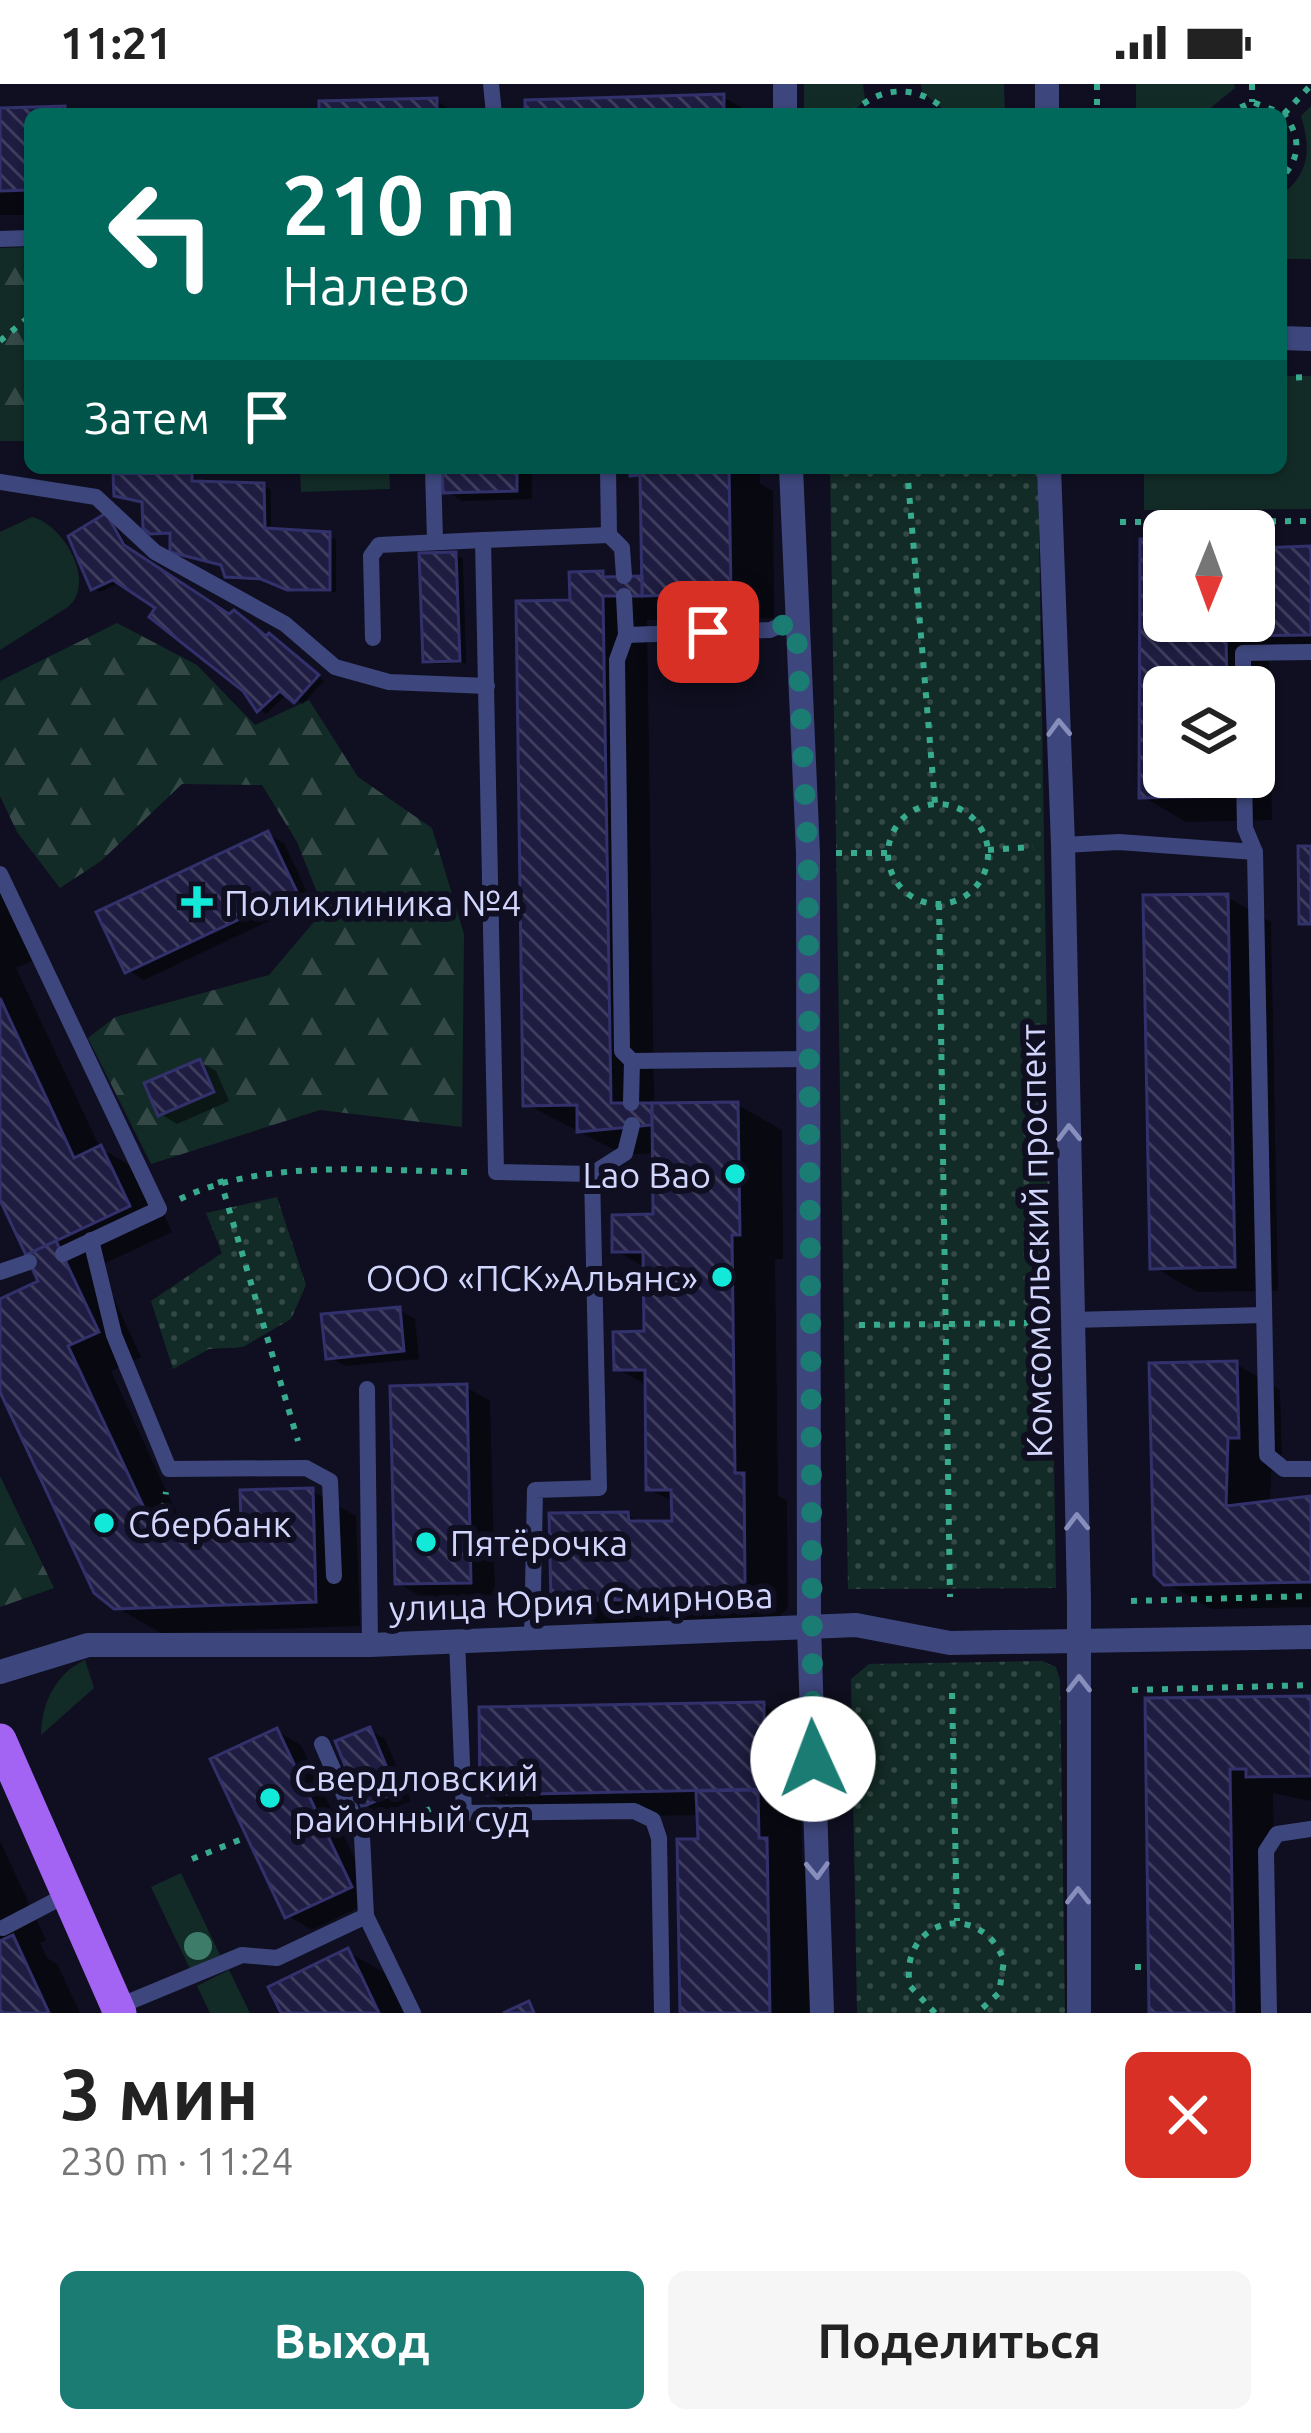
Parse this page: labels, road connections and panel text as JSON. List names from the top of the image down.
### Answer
{
  "streets": {
    "street": ["Комсомольский проспект", "улица Юрия Смирнова"]
  },
  "crossings": [
    ["Комсомольский проспект", "улица Юрия Смирнова"]
  ],
  "one_way": ["Комсомольский проспект"],
  "places": {
    "health": ["Поликлиника №4"],
    "other": [
      "Lao Bao",
      "ООО «ПСК»Альянс»",
      "Сбербанк",
      "Пятёрочка",
      "Свердловский районный суд"
    ]
  },
  "north": "bottom",
  "page": {
    "status": "11:21",
    "turn": ["210 m", "Налево"],
    "then": "Затем",
    "heading": ["3 мин", "230 m · 11:24"],
    "buttons": ["Выход", "Поделиться"]
  }
}
